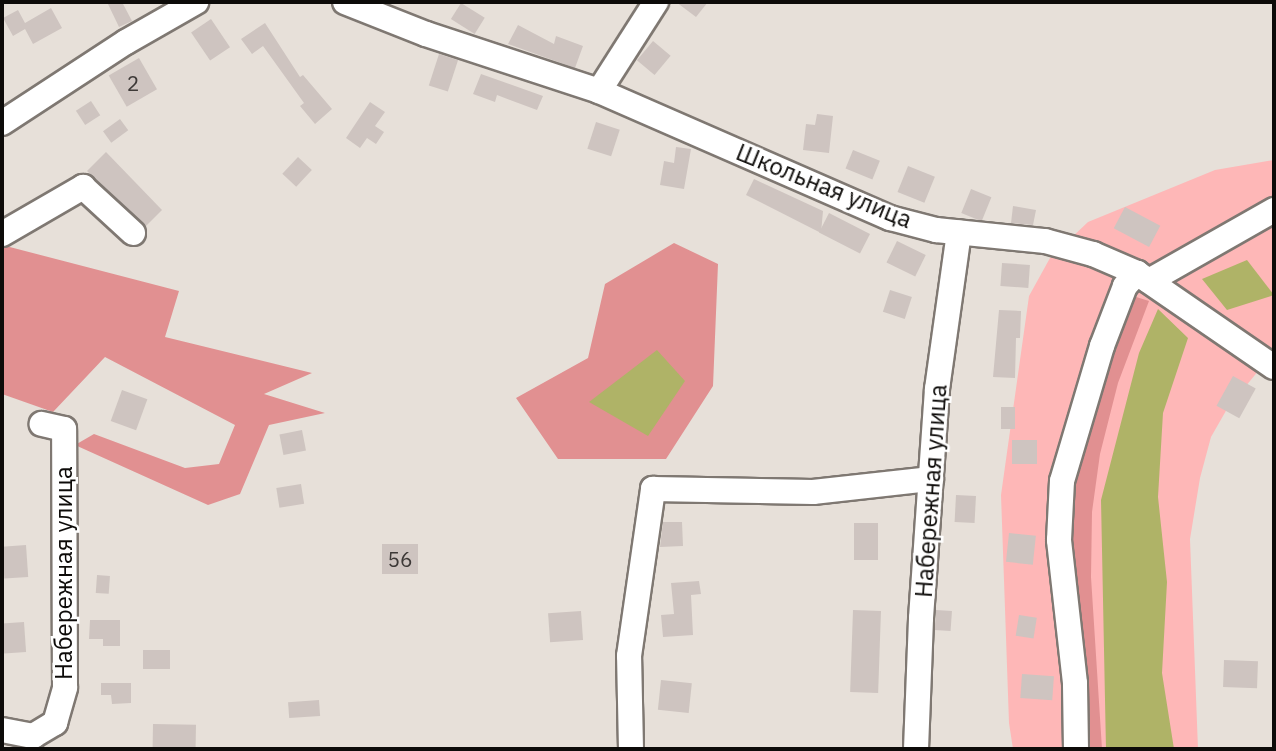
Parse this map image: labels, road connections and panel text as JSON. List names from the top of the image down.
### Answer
{
  "streets": {
    "street": ["Школьная улица", "Набережная улица"]
  },
  "crossings": [
    ["Школьная улица", "Набережная улица"]
  ],
  "house_numbers": ["2", "56"]
}
